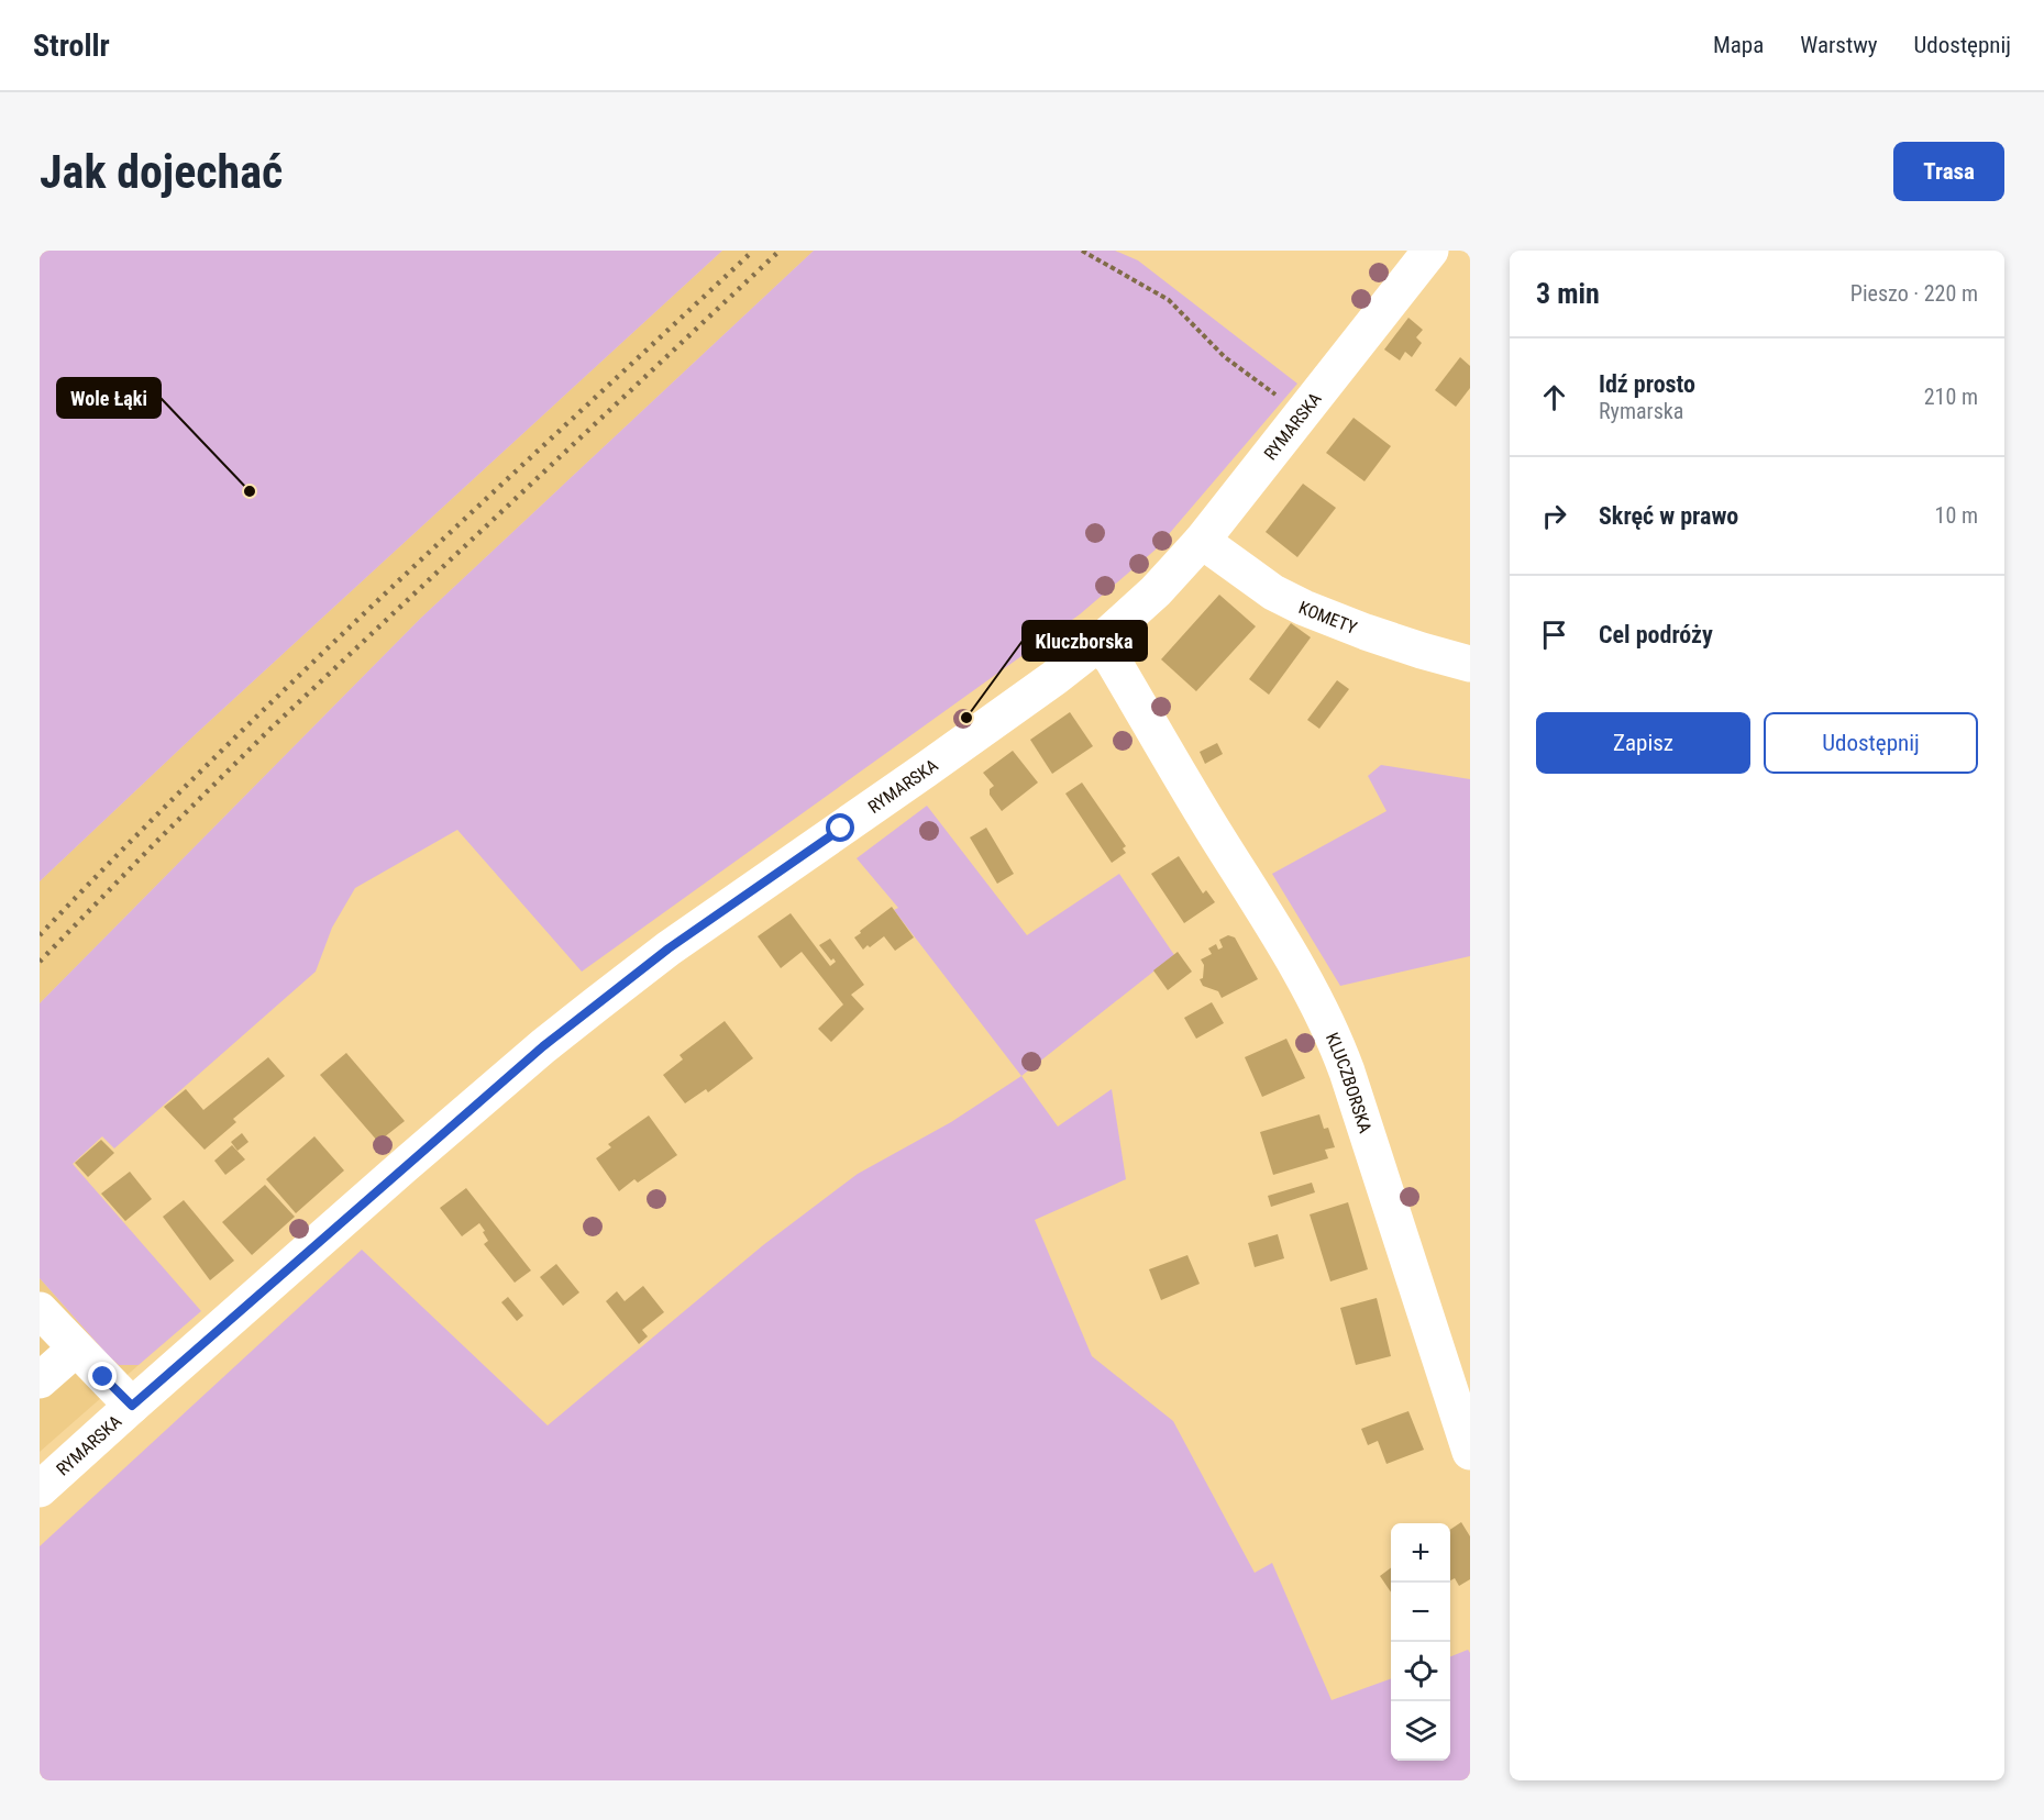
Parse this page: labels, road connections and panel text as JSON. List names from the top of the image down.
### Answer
{
  "streets": {
    "main road": ["RYMARSKA", "KOMETY", "KLUCZBORSKA"]
  },
  "crossings": [
    ["RYMARSKA", "KOMETY"],
    ["RYMARSKA", "KLUCZBORSKA"]
  ],
  "places": ["Wole Łąki", "Kluczborska"],
  "page": {
    "header": "Strollr",
    "nav": ["Mapa", "Warstwy", "Udostępnij"],
    "buttons": [
      "Trasa",
      ["Zapisz", "Udostępnij"]
    ],
    "title": "Jak dojechać",
    "heading": ["3 min", "Pieszo · 220 m"],
    "list": [
      ["Idź prosto", "Rymarska", "210 m"],
      ["Skręć w prawo", "10 m"],
      "Cel podróży"
    ],
    "map_buttons": ["+", "−"]
  }
}
